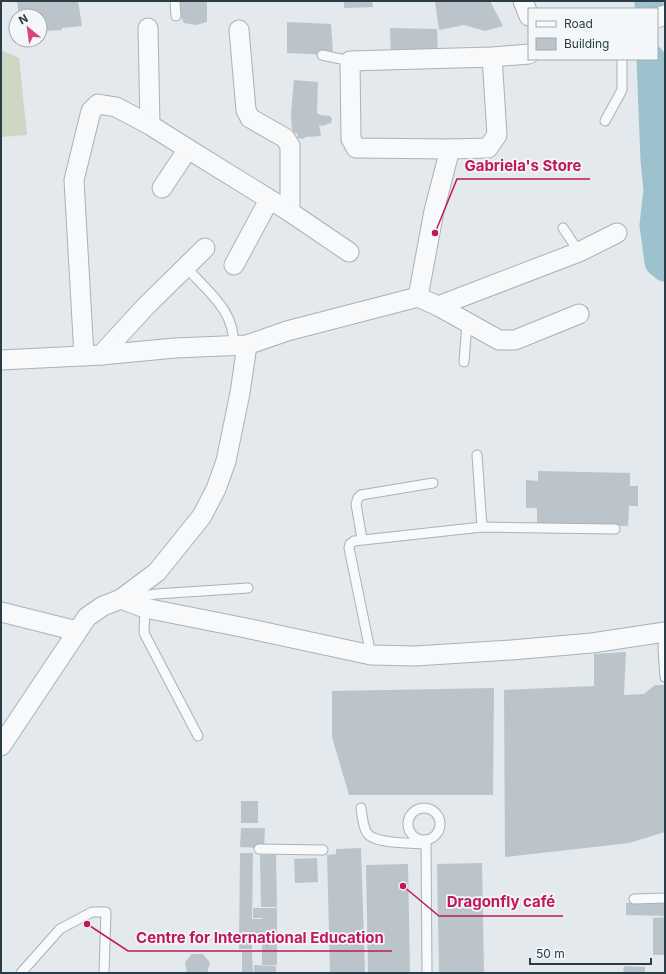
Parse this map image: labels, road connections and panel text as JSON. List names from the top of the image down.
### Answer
{
  "places": ["Gabriela's Store", "Dragonfly café", "Centre for International Education"],
  "legend": ["Road", "Building"],
  "scale_bar": "50 m",
  "north": "top left"
}
